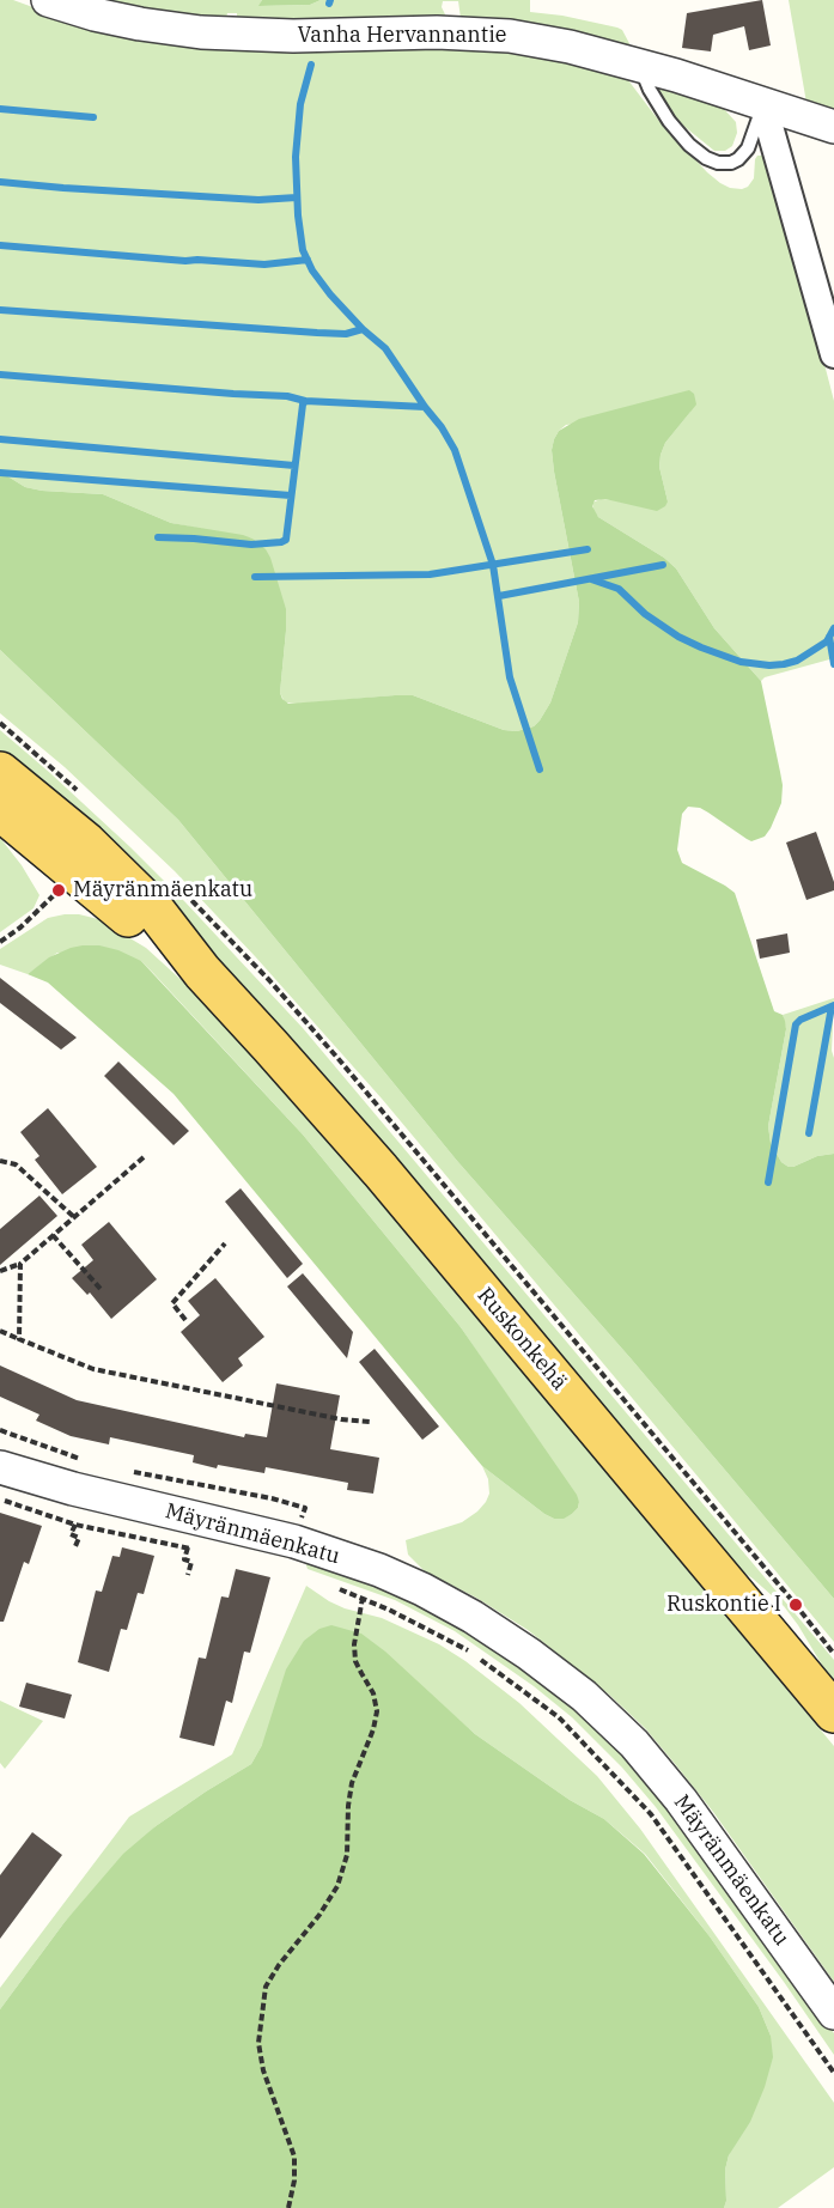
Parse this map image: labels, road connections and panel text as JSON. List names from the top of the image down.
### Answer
{
  "streets": {
    "main road": ["Ruskonkehä"],
    "street": ["Vanha Hervannantie", "Mäyränmäenkatu"]
  },
  "places": ["Mäyränmäenkatu", "Ruskontie I"]
}
